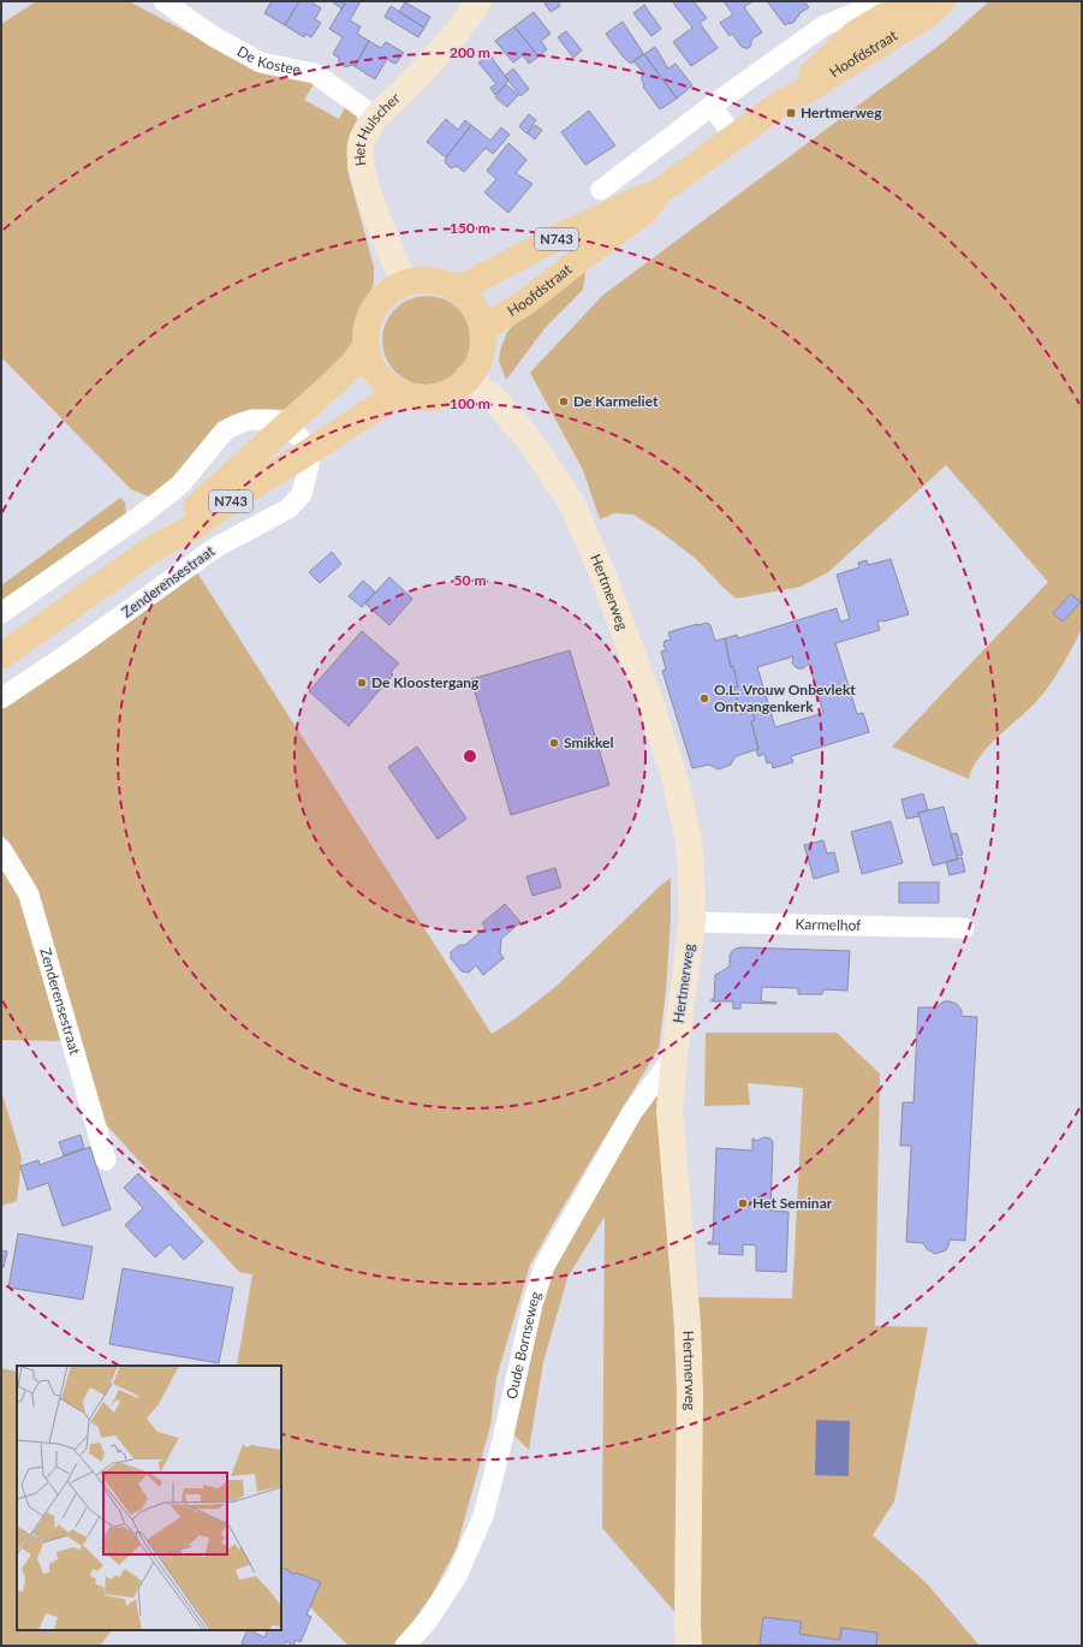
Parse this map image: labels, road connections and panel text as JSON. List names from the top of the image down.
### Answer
{
  "streets": {
    "main road": ["Hoofdstraat", "N743", "Zenderensestraat"],
    "street": [
      "De Kostee",
      "Het Hulscher",
      "Hertmerweg",
      "Karmelhof",
      "Oude Bornseweg"
    ]
  },
  "crossings": [
    ["Hoofdstraat", "Het Hulscher"],
    ["Hoofdstraat", "Zenderensestraat"],
    ["Hoofdstraat", "Hertmerweg"],
    ["De Kostee", "Het Hulscher"],
    ["Het Hulscher", "Zenderensestraat"],
    ["Het Hulscher", "Hertmerweg"],
    ["Zenderensestraat", "Hertmerweg"],
    ["Hertmerweg", "Karmelhof"],
    ["Hertmerweg", "Oude Bornseweg"]
  ],
  "places": {
    "transit": ["Hertmerweg"],
    "other": [
      "De Karmeliet",
      "De Kloostergang",
      "O.L. Vrouw Onbevlekt Ontvangenkerk",
      "Smikkel",
      "Het Seminar"
    ]
  },
  "rings": [
    "200 m",
    "150 m",
    "100 m",
    "50 m"
  ]
}
